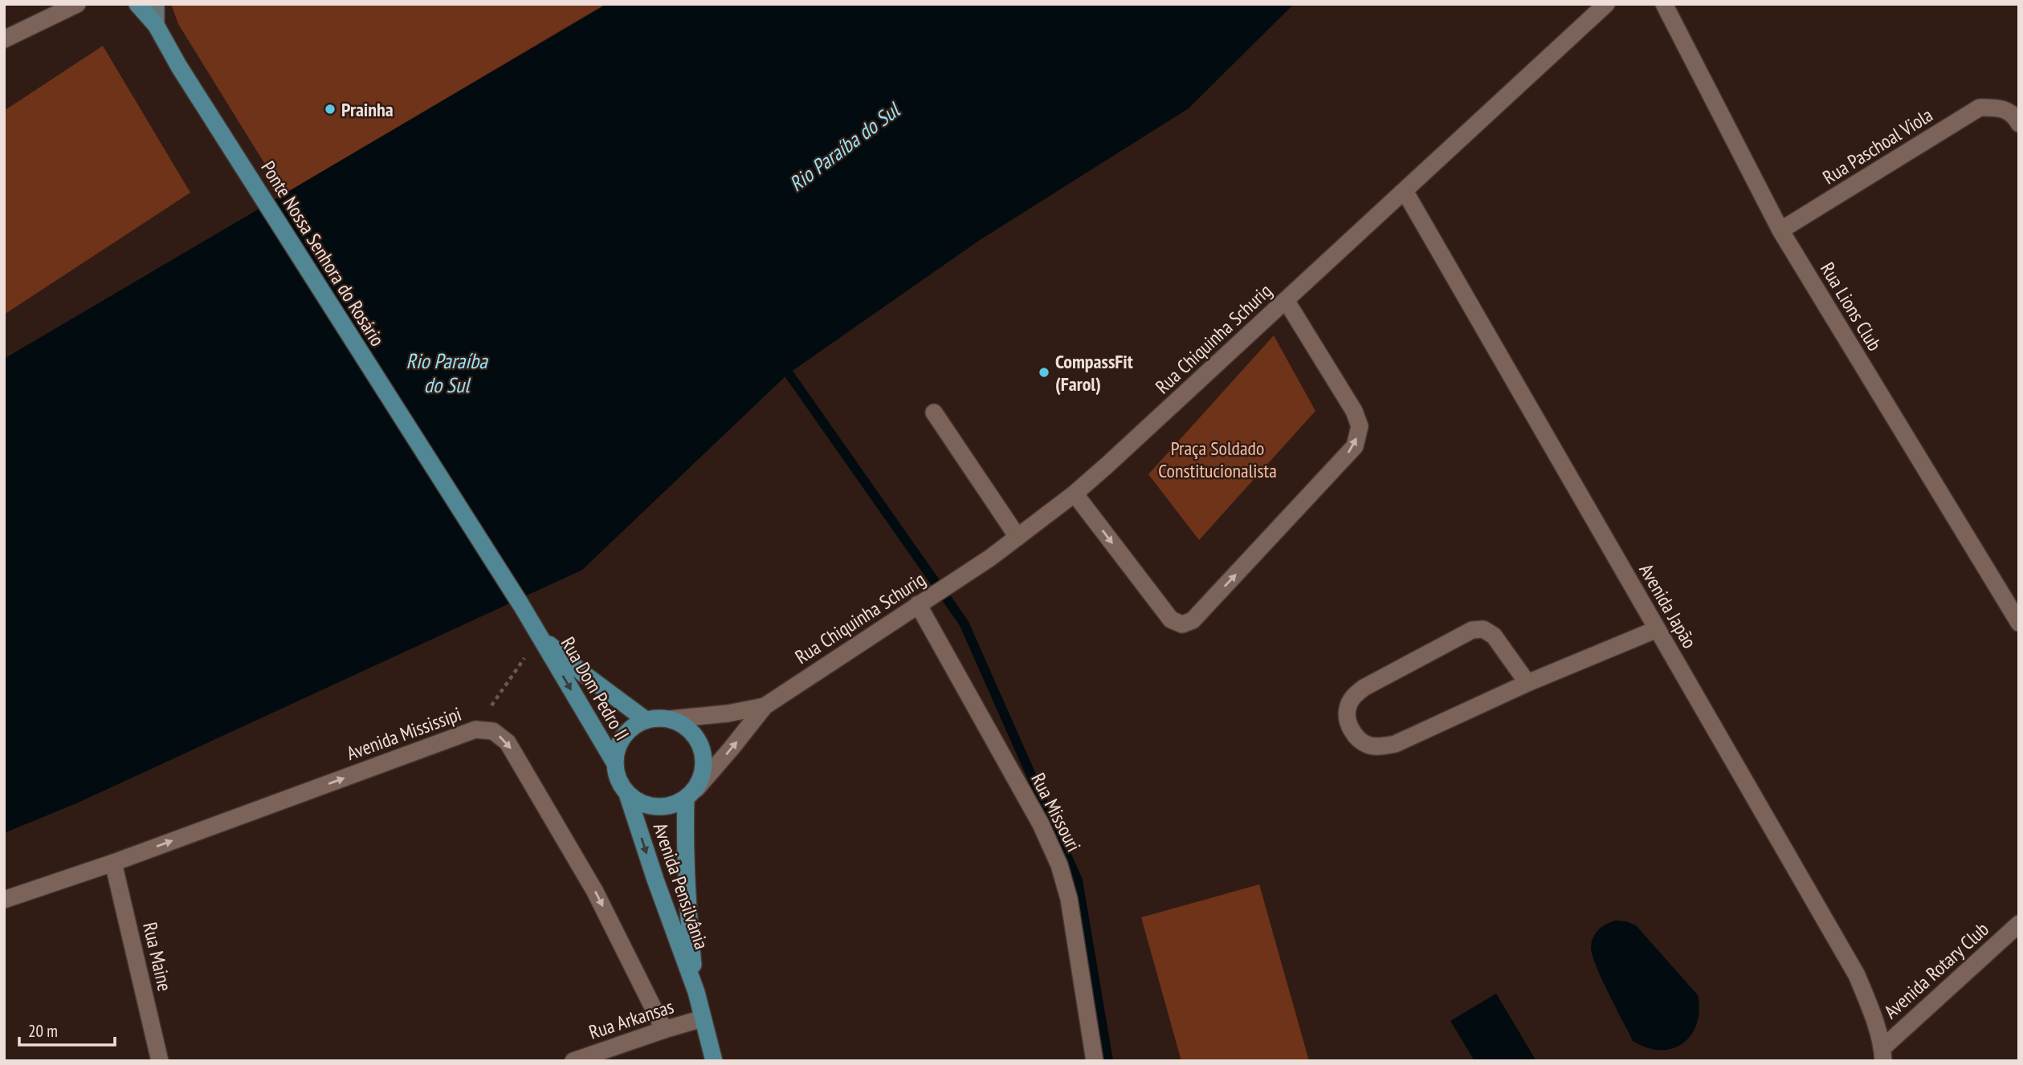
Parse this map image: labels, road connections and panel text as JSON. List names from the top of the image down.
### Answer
{
  "streets": {
    "main road": ["Ponte Nossa Senhora do Rosário", "Rua Dom Pedro II", "Avenida Pensilvânia"],
    "street": [
      "Rua Paschoal Viola",
      "Rua Lions Club",
      "Rua Chiquinha Schurig",
      "Avenida Japão",
      "Avenida Mississipi",
      "Rua Missouri",
      "Rua Maine",
      "Avenida Rotary Club",
      "Rua Arkansas"
    ]
  },
  "crossings": [
    ["Rua Paschoal Viola", "Rua Lions Club"],
    ["Ponte Nossa Senhora do Rosário", "Rua Dom Pedro II"],
    ["Rua Chiquinha Schurig", "Avenida Japão"],
    ["Rua Chiquinha Schurig", "Rua Dom Pedro II"],
    ["Rua Chiquinha Schurig", "Rua Missouri"],
    ["Rua Chiquinha Schurig", "Avenida Pensilvânia"],
    ["Avenida Japão", "Avenida Rotary Club"],
    ["Rua Dom Pedro II", "Avenida Pensilvânia"],
    ["Avenida Mississipi", "Rua Maine"],
    ["Avenida Mississipi", "Rua Arkansas"],
    ["Avenida Pensilvânia", "Rua Arkansas"]
  ],
  "water": ["Rio Paraíba do Sul"],
  "parks": ["Praça Soldado Constitucionalista"],
  "places": ["Prainha", "CompassFit (Farol)"],
  "scale_bar": "20 m"
}
